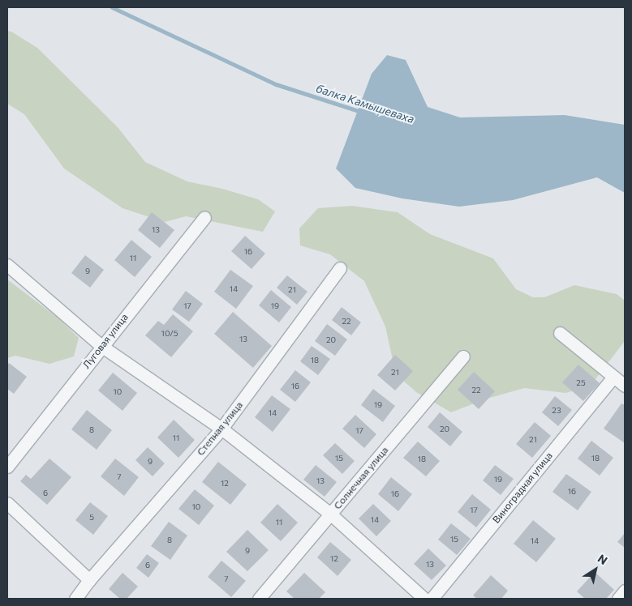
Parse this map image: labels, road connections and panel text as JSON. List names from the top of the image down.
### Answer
{
  "streets": {
    "street": [
      "Луговая улица",
      "Степная улица",
      "Солнечная улица",
      "Виноградная улица"
    ]
  },
  "water": ["балка Камышеваха"],
  "house_numbers": [
    "13",
    "16",
    "11",
    "9",
    "14",
    "21",
    "17",
    "19",
    "22",
    "10/5",
    "13",
    "20",
    "18",
    "21",
    "25",
    "16",
    "22",
    "10",
    "19",
    "23",
    "14",
    "20",
    "8",
    "17",
    "11",
    "21",
    "15",
    "18",
    "18",
    "9",
    "7",
    "19",
    "13",
    "12",
    "16",
    "6",
    "16",
    "10",
    "17",
    "5",
    "14",
    "11",
    "15",
    "8",
    "14",
    "9",
    "12",
    "13",
    "6",
    "7"
  ],
  "north": "top right"
}
